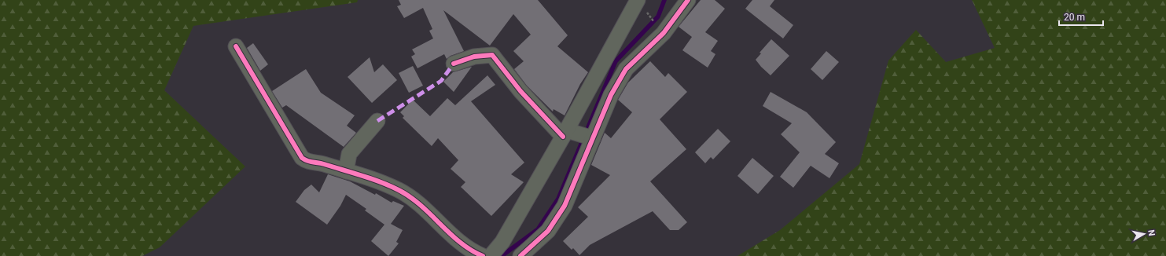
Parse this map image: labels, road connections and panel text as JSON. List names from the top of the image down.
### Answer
{
  "scale_bar": "20 m",
  "north": "right"
}
